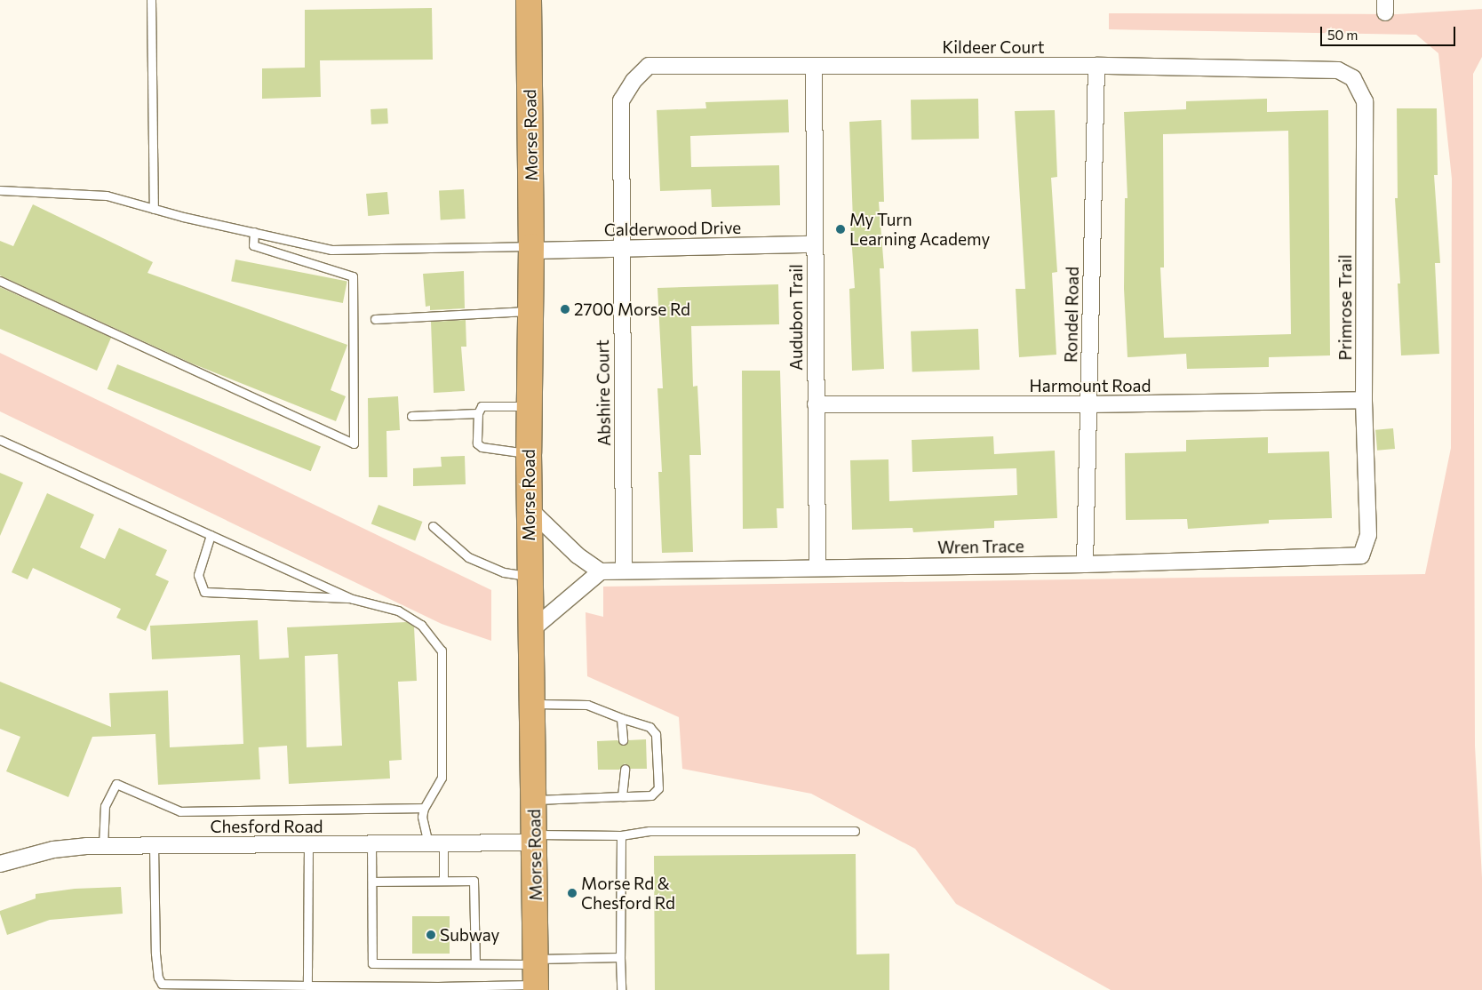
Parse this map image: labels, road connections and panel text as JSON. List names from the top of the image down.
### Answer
{
  "streets": {
    "main road": ["Morse Road"],
    "street": [
      "Kildeer Court",
      "Calderwood Drive",
      "Primrose Trail",
      "Rondel Road",
      "Audubon Trail",
      "Harmount Road",
      "Abshire Court",
      "Wren Trace",
      "Chesford Road"
    ]
  },
  "crossings": [
    ["Kildeer Court", "Primrose Trail"],
    ["Kildeer Court", "Rondel Road"],
    ["Kildeer Court", "Audubon Trail"],
    ["Kildeer Court", "Abshire Court"],
    ["Morse Road", "Calderwood Drive"],
    ["Morse Road", "Chesford Road"],
    ["Calderwood Drive", "Audubon Trail"],
    ["Calderwood Drive", "Abshire Court"],
    ["Primrose Trail", "Harmount Road"],
    ["Primrose Trail", "Wren Trace"],
    ["Rondel Road", "Harmount Road"],
    ["Rondel Road", "Wren Trace"],
    ["Audubon Trail", "Harmount Road"],
    ["Audubon Trail", "Wren Trace"],
    ["Abshire Court", "Wren Trace"]
  ],
  "places": [
    "My Turn Learning Academy",
    "2700 Morse Rd",
    "Morse Rd & Chesford Rd",
    "Subway"
  ],
  "scale_bar": "50 m"
}
